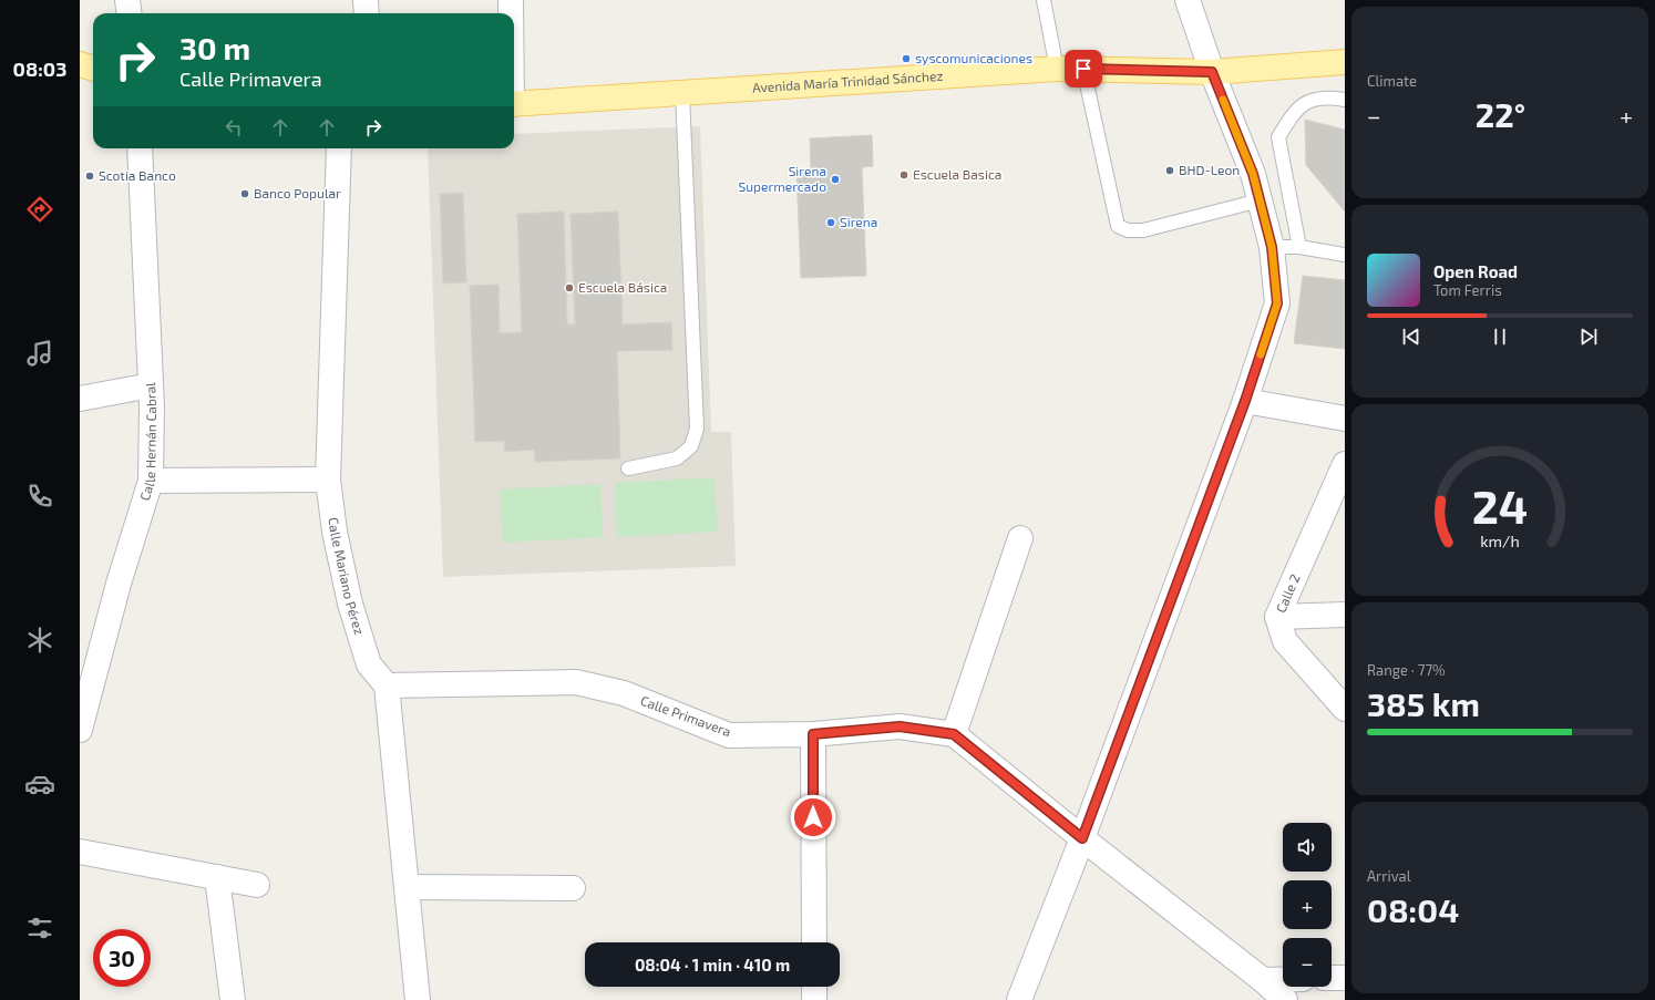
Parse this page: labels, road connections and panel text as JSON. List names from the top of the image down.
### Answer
{
  "streets": {
    "main road": ["Avenida María Trinidad Sánchez"],
    "street": [
      "Calle Hernán Cabral",
      "Calle Mariano Pérez",
      "Calle 2",
      "Calle Primavera"
    ]
  },
  "crossings": [
    ["Calle Mariano Pérez", "Calle Primavera"]
  ],
  "places": [
    "syscomunicaciones",
    "BHD-Leon",
    "Escuela Basica",
    "Scotia Banco",
    "Sirena Supermercado",
    "Banco Popular",
    "Sirena",
    "Escuela Básica"
  ],
  "page": {
    "tabs": "08:03",
    "tile": [
      "Climate",
      ["Range · 77%", "385 km"],
      ["Arrival", "08:04"]
    ],
    "turn": ["30 m", "Calle Primavera"],
    "heat": ["−", "22°", "+"],
    "song": ["Open Road", "Tom Ferris"],
    "map_buttons": ["+", "−"],
    "limit": "30",
    "trip": "08:04 · 1 min · 410 m",
    "gauge": ["24", "km/h"]
  }
}
